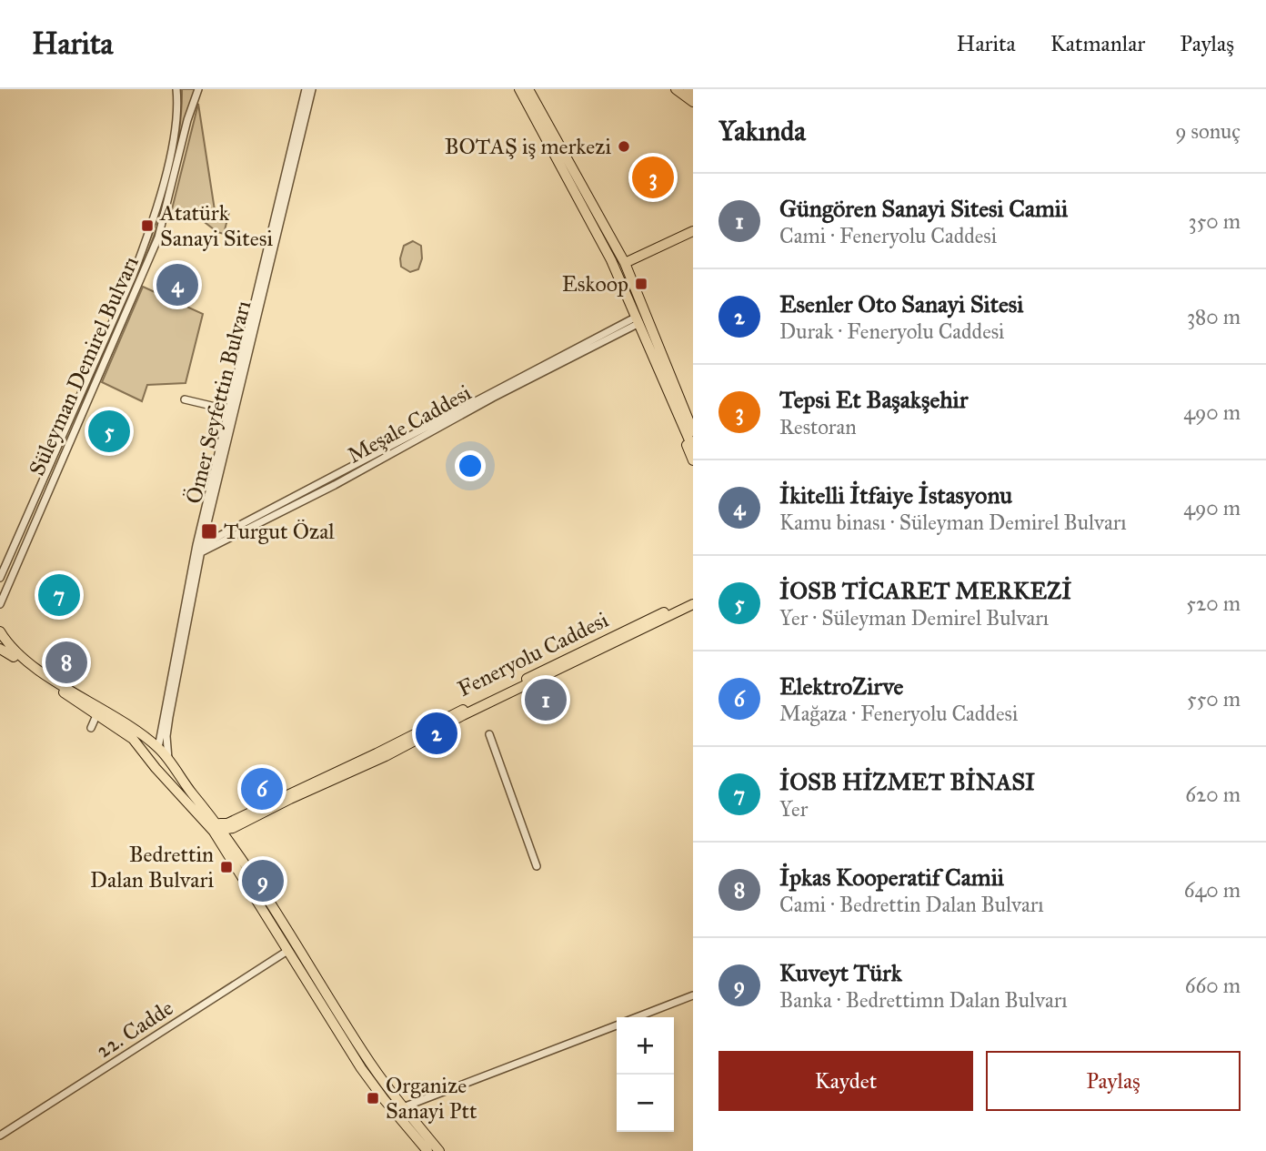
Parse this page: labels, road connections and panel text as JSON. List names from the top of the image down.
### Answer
{
  "streets": {
    "main road": ["Feneryolu Caddesi"],
    "street": [
      "Süleyman Demirel Bulvarı",
      "Ömer Seyfettin Bulvarı",
      "Meşale Caddesi",
      "22. Cadde"
    ]
  },
  "crossings": [
    ["Ömer Seyfettin Bulvarı", "Meşale Caddesi"]
  ],
  "places": {
    "other": ["BOTAŞ iş merkezi"],
    "transit": [
      "Atatürk Sanayi Sitesi",
      "Eskoop",
      "Turgut Özal",
      "Bedrettin Dalan Bulvari",
      "Organize Sanayi Ptt"
    ]
  },
  "page": {
    "header": "Harita",
    "nav": ["Harita", "Katmanlar", "Paylaş"],
    "heading": ["Yakında", "9 sonuç"],
    "pins": [
      "3",
      "4",
      "5",
      "7",
      "8",
      "1",
      "2",
      "6",
      "9"
    ],
    "list": [
      {
        "mark": "1",
        "name": "Güngören Sanayi Sitesi Camii",
        "note": "Cami · Feneryolu Caddesi",
        "value": "350 m"
      },
      {
        "mark": "2",
        "name": "Esenler Oto Sanayi Sitesi",
        "note": "Durak · Feneryolu Caddesi",
        "value": "380 m"
      },
      {
        "mark": "3",
        "name": "Tepsi Et Başakşehir",
        "note": "Restoran",
        "value": "490 m"
      },
      {
        "mark": "4",
        "name": "İkitelli İtfaiye İstasyonu",
        "note": "Kamu binası · Süleyman Demirel Bulvarı",
        "value": "490 m"
      },
      {
        "mark": "5",
        "name": "İOSB TİCARET MERKEZİ",
        "note": "Yer · Süleyman Demirel Bulvarı",
        "value": "520 m"
      },
      {
        "mark": "6",
        "name": "ElektroZirve",
        "note": "Mağaza · Feneryolu Caddesi",
        "value": "550 m"
      },
      {
        "mark": "7",
        "name": "İOSB HİZMET BİNASI",
        "note": "Yer",
        "value": "620 m"
      },
      {
        "mark": "8",
        "name": "İpkas Kooperatif Camii",
        "note": "Cami · Bedrettin Dalan Bulvarı",
        "value": "640 m"
      },
      {
        "mark": "9",
        "name": "Kuveyt Türk",
        "note": "Banka · Bedrettimn Dalan Bulvarı",
        "value": "660 m"
      }
    ],
    "map_buttons": ["+", "−"],
    "buttons": ["Kaydet", "Paylaş"]
  }
}
